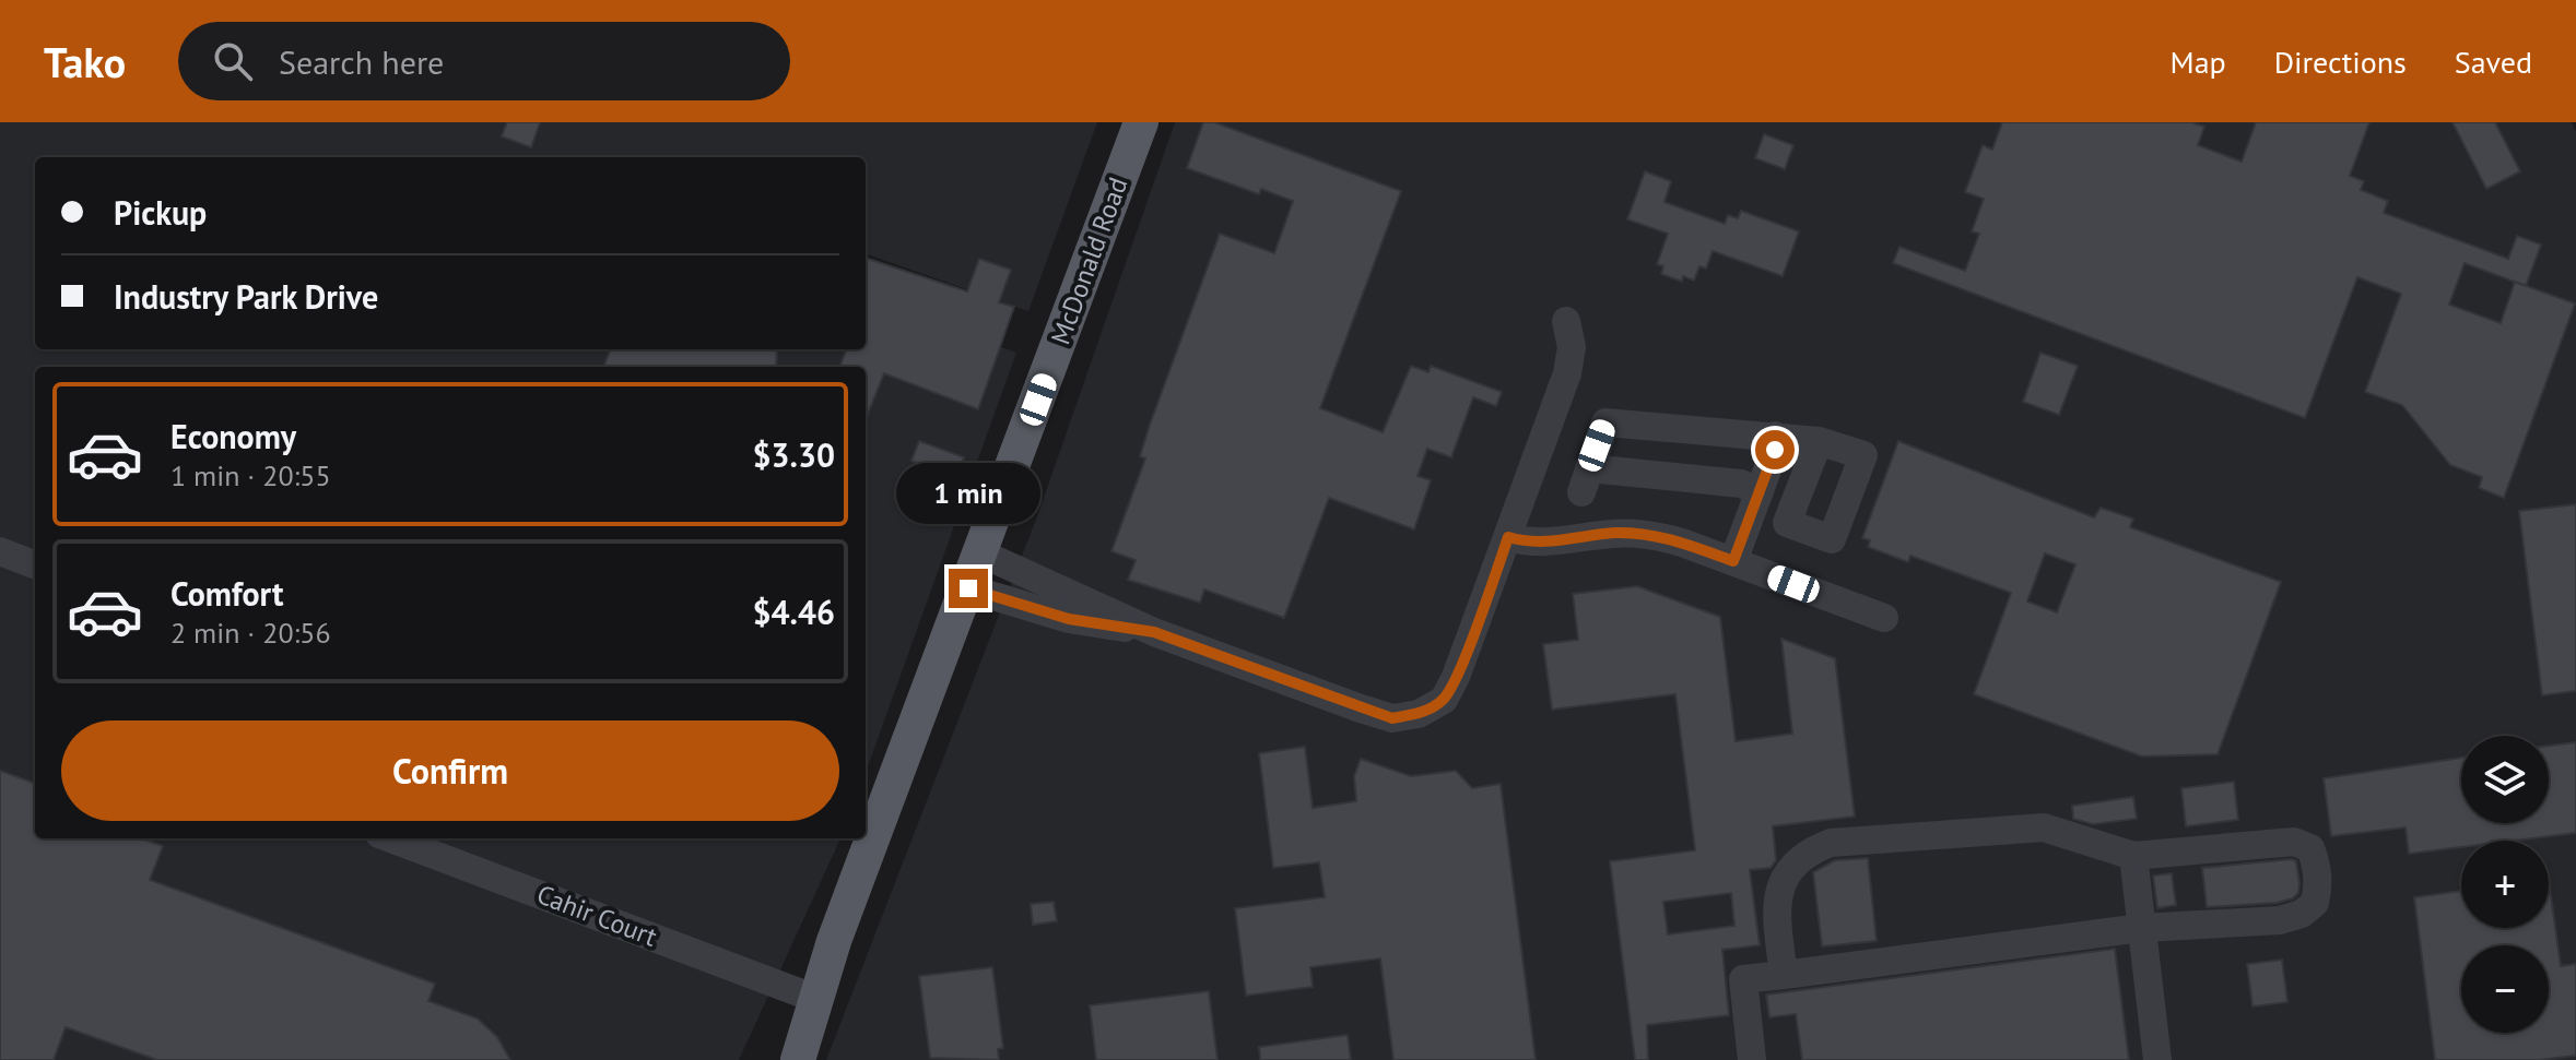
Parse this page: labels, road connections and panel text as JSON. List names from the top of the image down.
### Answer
{
  "streets": {
    "main road": ["McDonald Road"],
    "street": ["Cahir Court"]
  },
  "crossings": [
    ["McDonald Road", "Cahir Court"]
  ],
  "page": {
    "header": "Tako",
    "search": "Search here",
    "nav": ["Map", "Directions", "Saved"],
    "banner": ["Pickup", "Industry Park Drive"],
    "list": [
      {
        "name": "Economy",
        "note": "1 min · 20:55",
        "value": "$3.30"
      },
      {
        "name": "Comfort",
        "note": "2 min · 20:56",
        "value": "$4.46"
      }
    ],
    "bubble": "1 min",
    "buttons": "Confirm",
    "map_buttons": ["+", "−"]
  }
}
